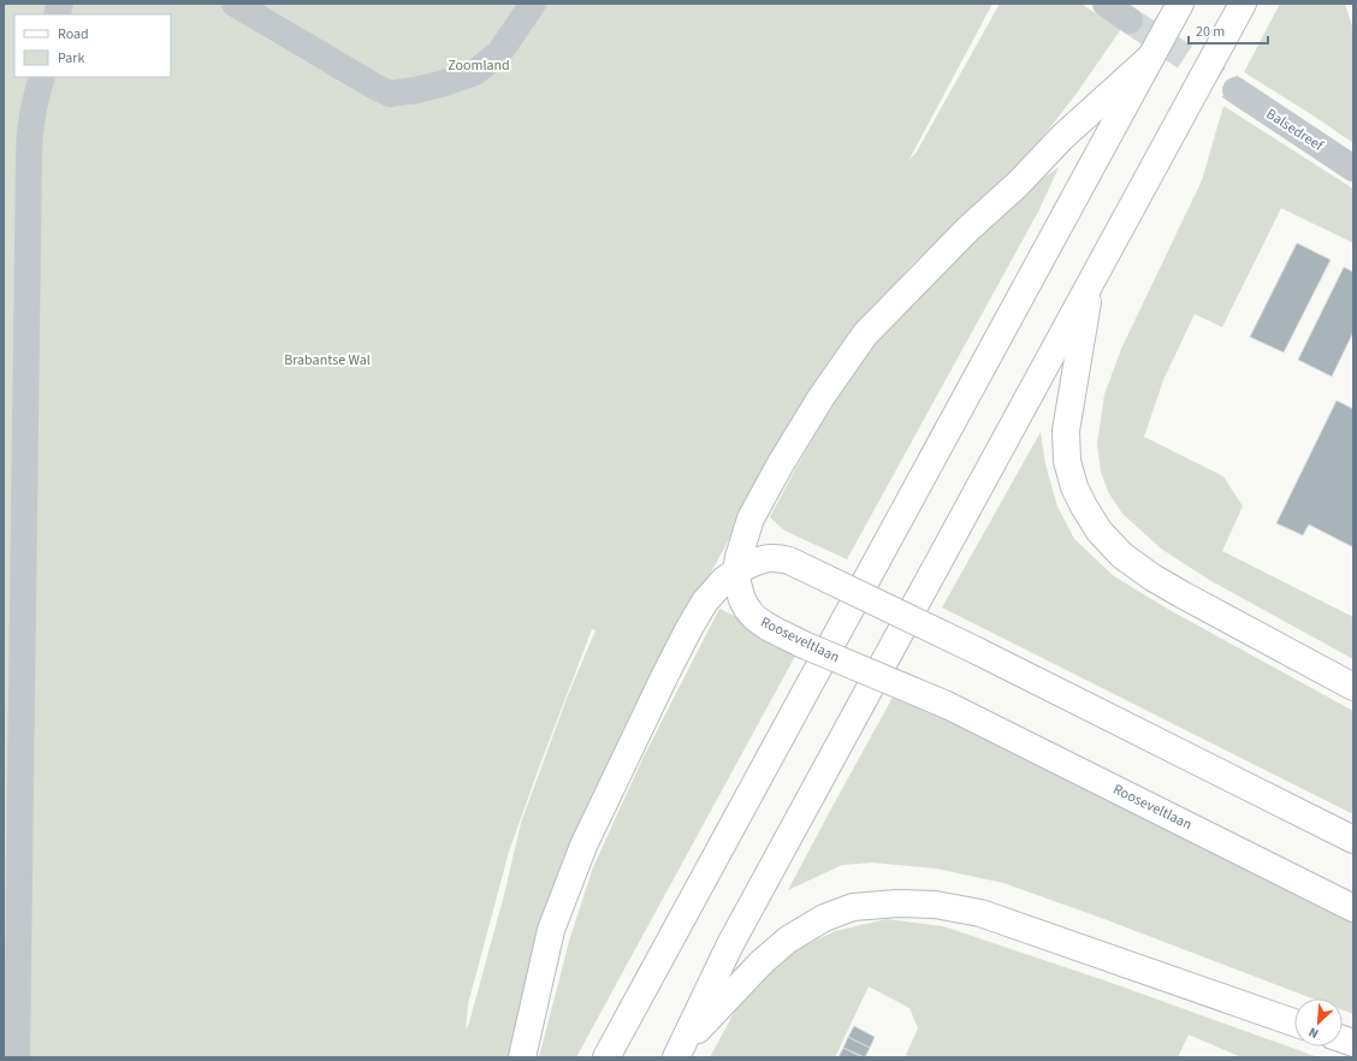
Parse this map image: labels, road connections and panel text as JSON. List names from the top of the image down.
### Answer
{
  "streets": {
    "main road": ["Rooseveltlaan"],
    "street": ["Balsedreef"]
  },
  "parks": ["Zoomland", "Brabantse Wal"],
  "legend": ["Road", "Park"],
  "scale_bar": "20 m",
  "north": "bottom left"
}
